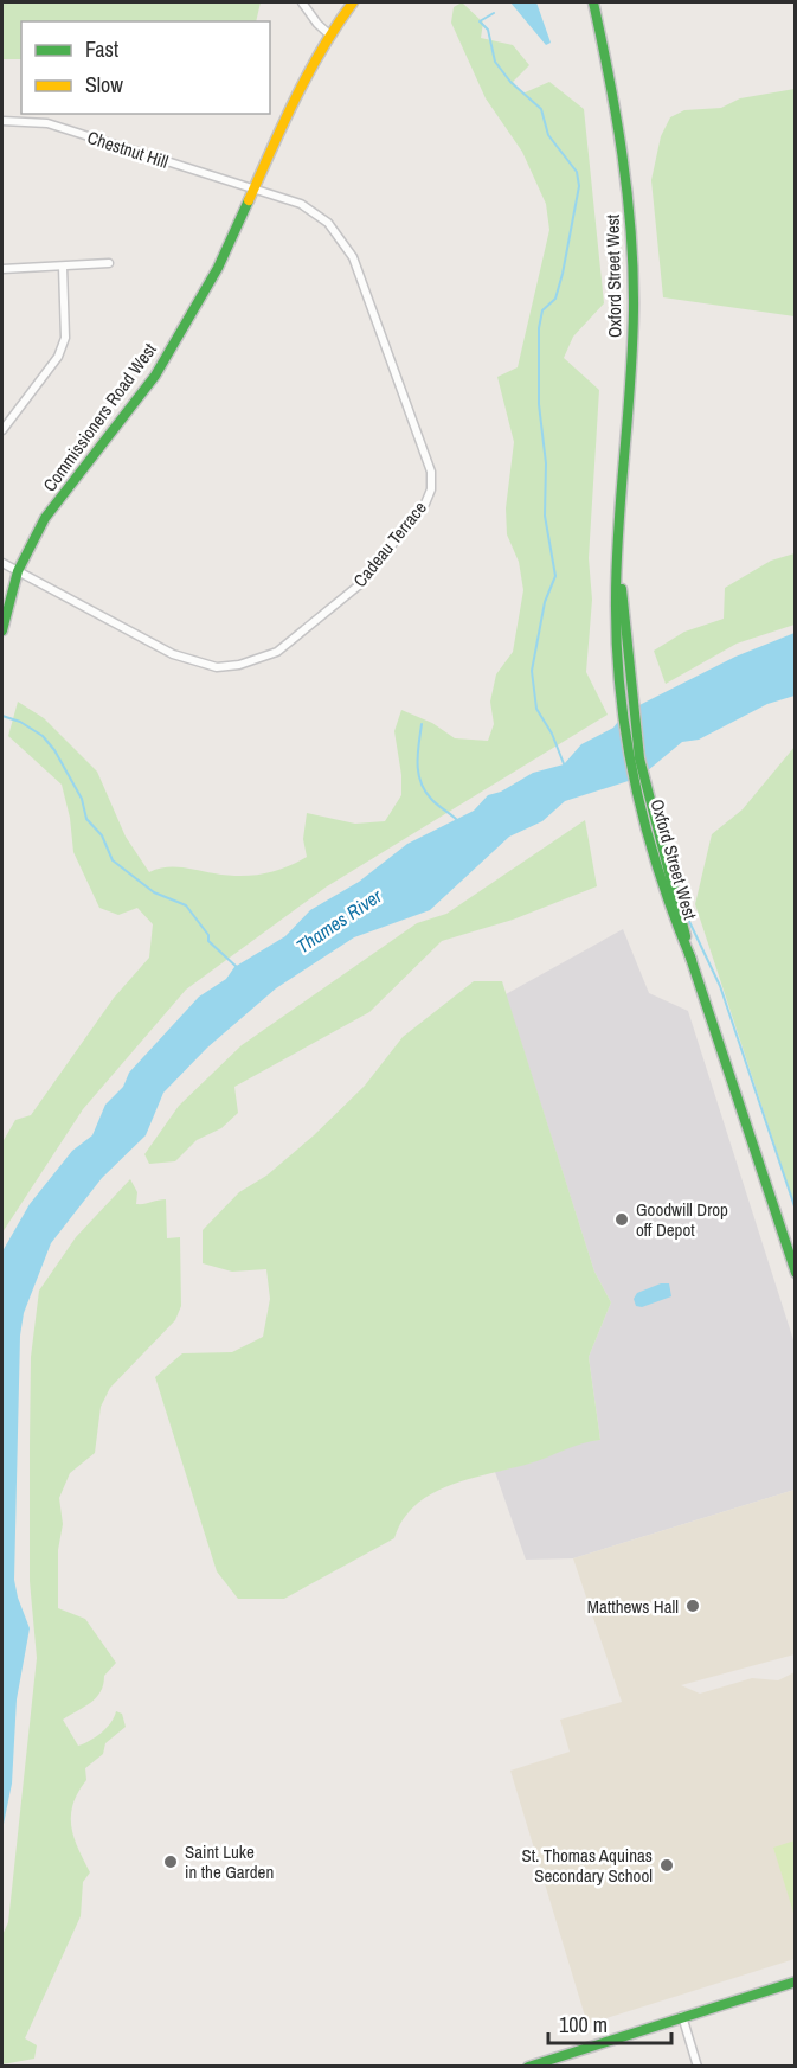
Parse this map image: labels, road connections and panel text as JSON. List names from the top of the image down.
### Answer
{
  "streets": {
    "main road": ["Oxford Street West", "Commissioners Road West"],
    "street": ["Chestnut Hill", "Cadeau Terrace"]
  },
  "crossings": [
    ["Chestnut Hill", "Commissioners Road West"],
    ["Chestnut Hill", "Cadeau Terrace"],
    ["Commissioners Road West", "Cadeau Terrace"]
  ],
  "water": ["Thames River"],
  "places": [
    "Goodwill Drop off Depot",
    "Matthews Hall",
    "Saint Luke in the Garden",
    "St. Thomas Aquinas Secondary School"
  ],
  "legend": ["Fast", "Slow"],
  "scale_bar": "100 m"
}
